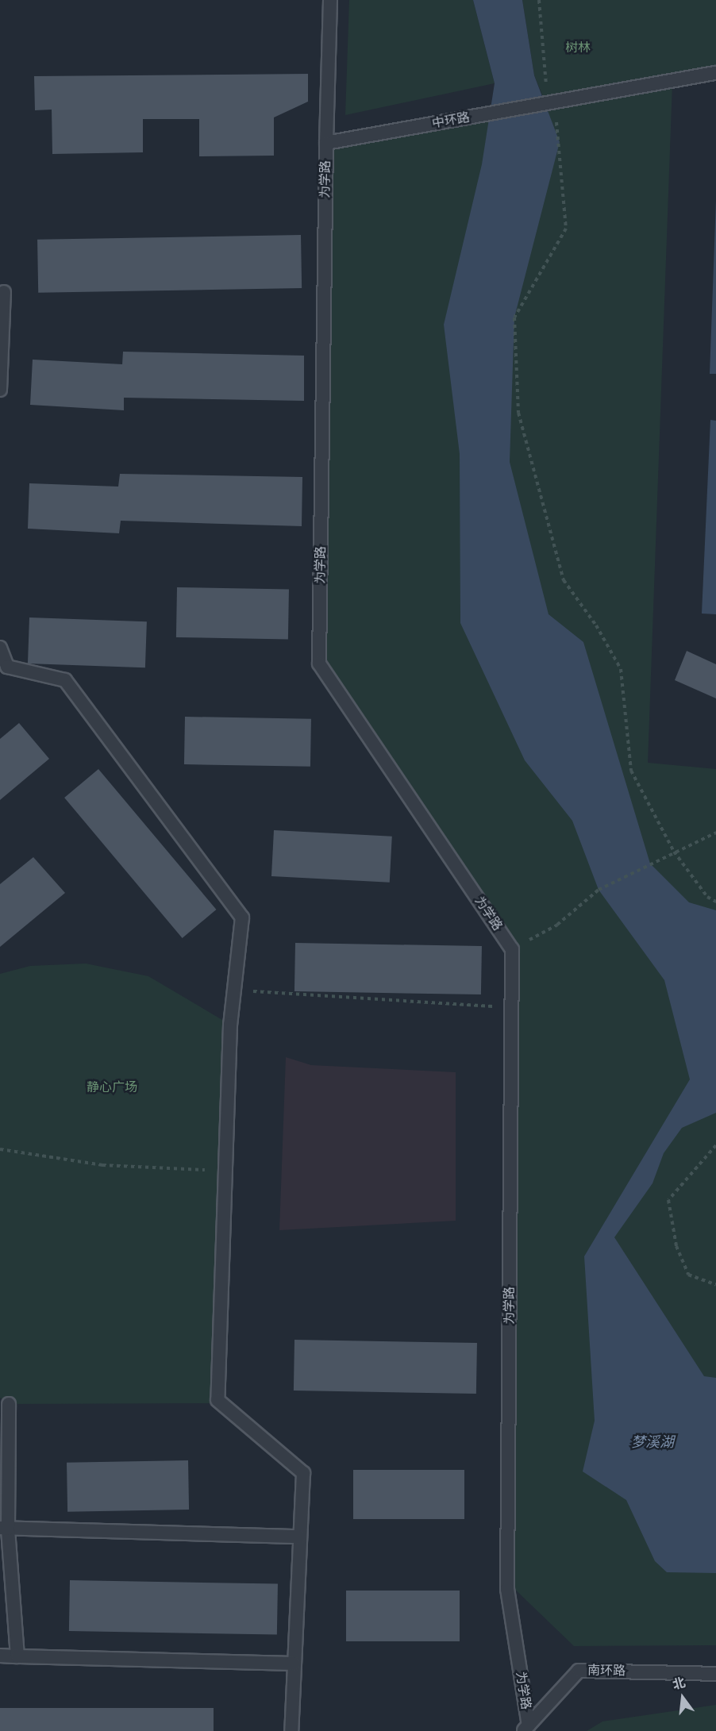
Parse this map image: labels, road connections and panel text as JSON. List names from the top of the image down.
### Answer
{
  "streets": {
    "lane": ["中环路", "为学路", "南环路"]
  },
  "crossings": [
    ["中环路", "为学路"],
    ["为学路", "南环路"]
  ],
  "water": ["梦溪湖"],
  "parks": ["树林", "静心广场"],
  "north": "top"
}
